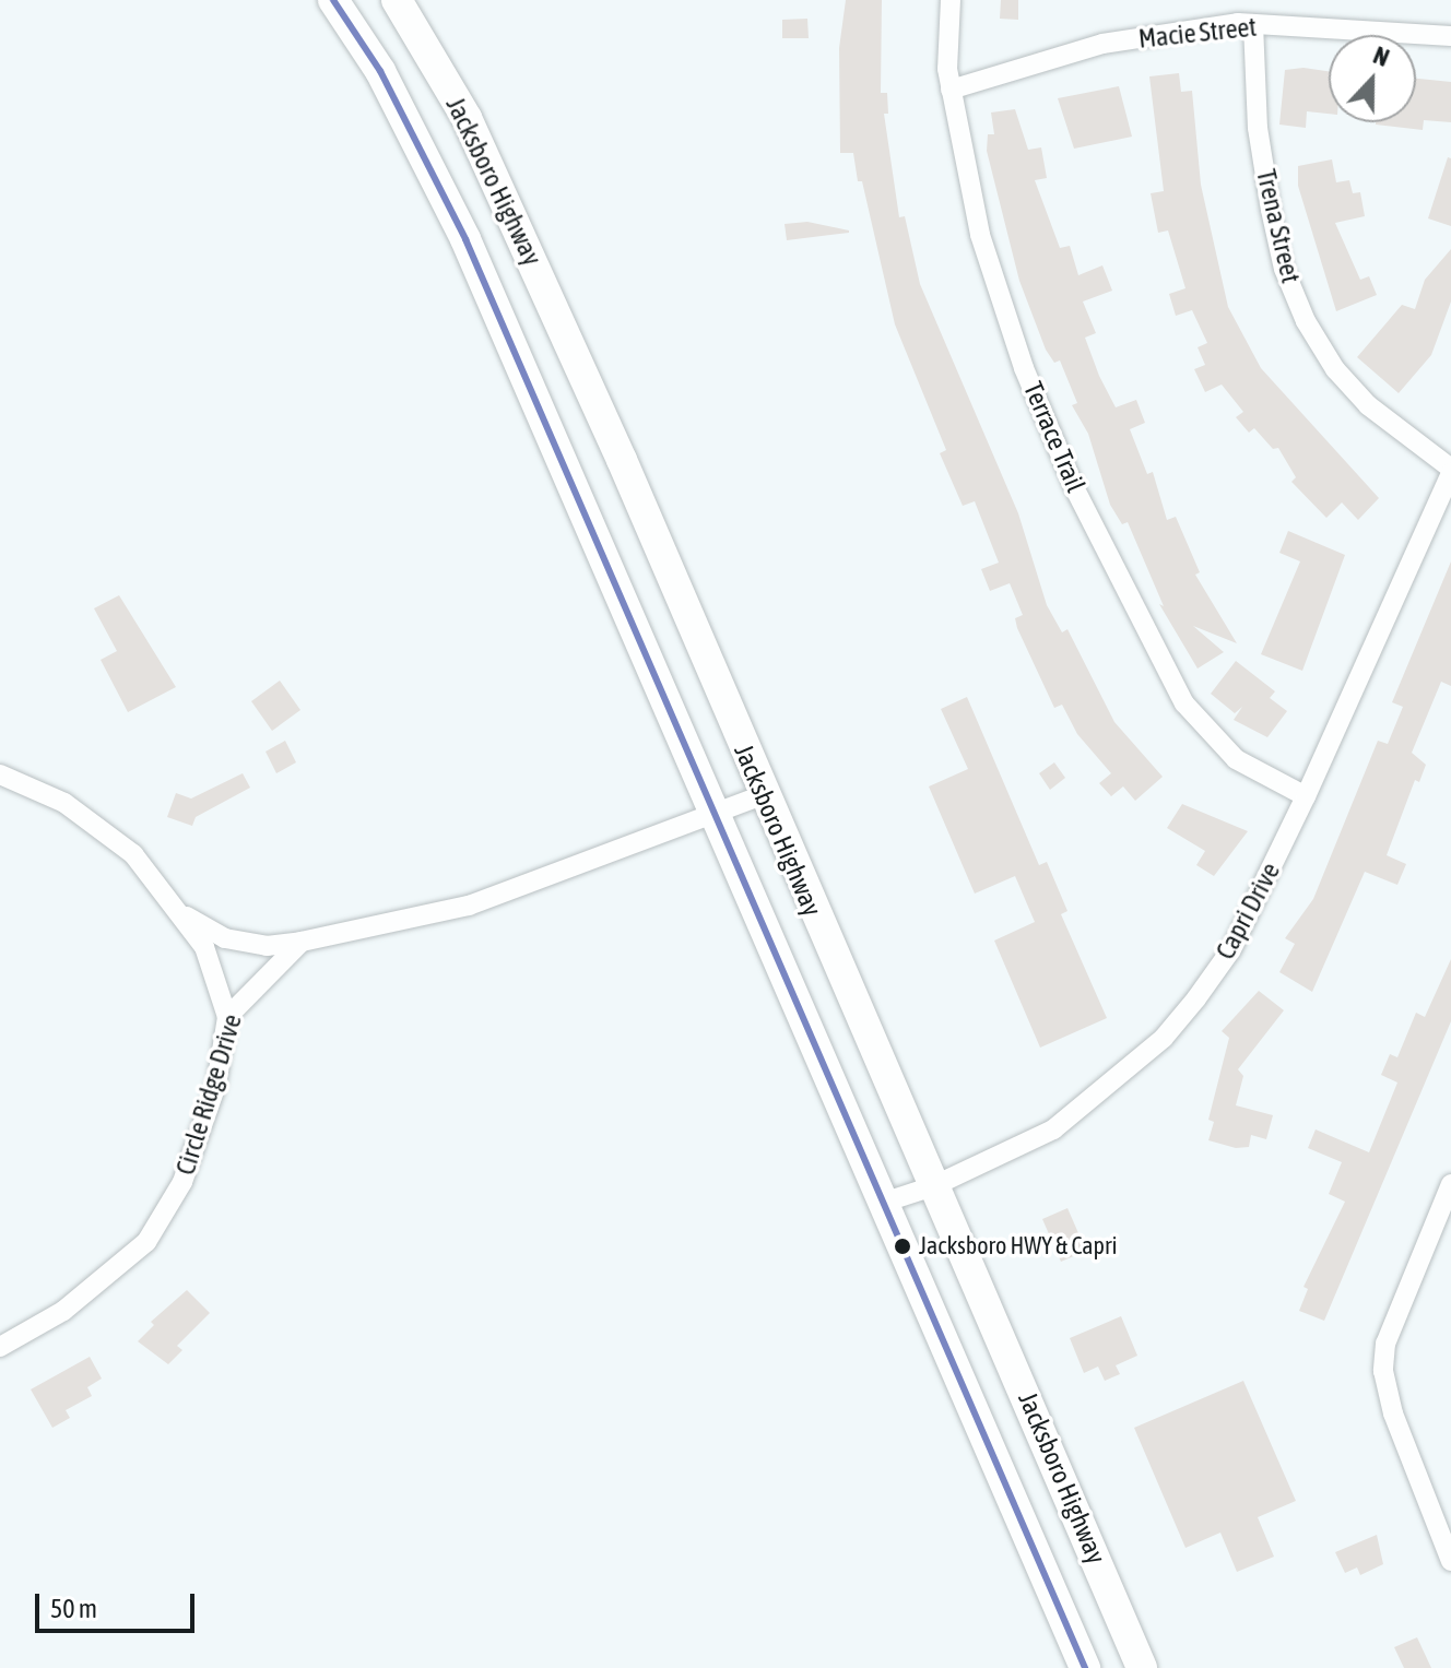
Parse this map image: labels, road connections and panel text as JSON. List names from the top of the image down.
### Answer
{
  "streets": {
    "main road": ["Jacksboro Highway"],
    "street": [
      "Macie Street",
      "Trena Street",
      "Terrace Trail",
      "Capri Drive",
      "Circle Ridge Drive"
    ]
  },
  "crossings": [
    ["Macie Street", "Trena Street"],
    ["Macie Street", "Terrace Trail"],
    ["Jacksboro Highway", "Capri Drive"],
    ["Trena Street", "Capri Drive"],
    ["Terrace Trail", "Capri Drive"]
  ],
  "places": ["Jacksboro HWY & Capri"],
  "scale_bar": "50 m",
  "north": "top"
}
